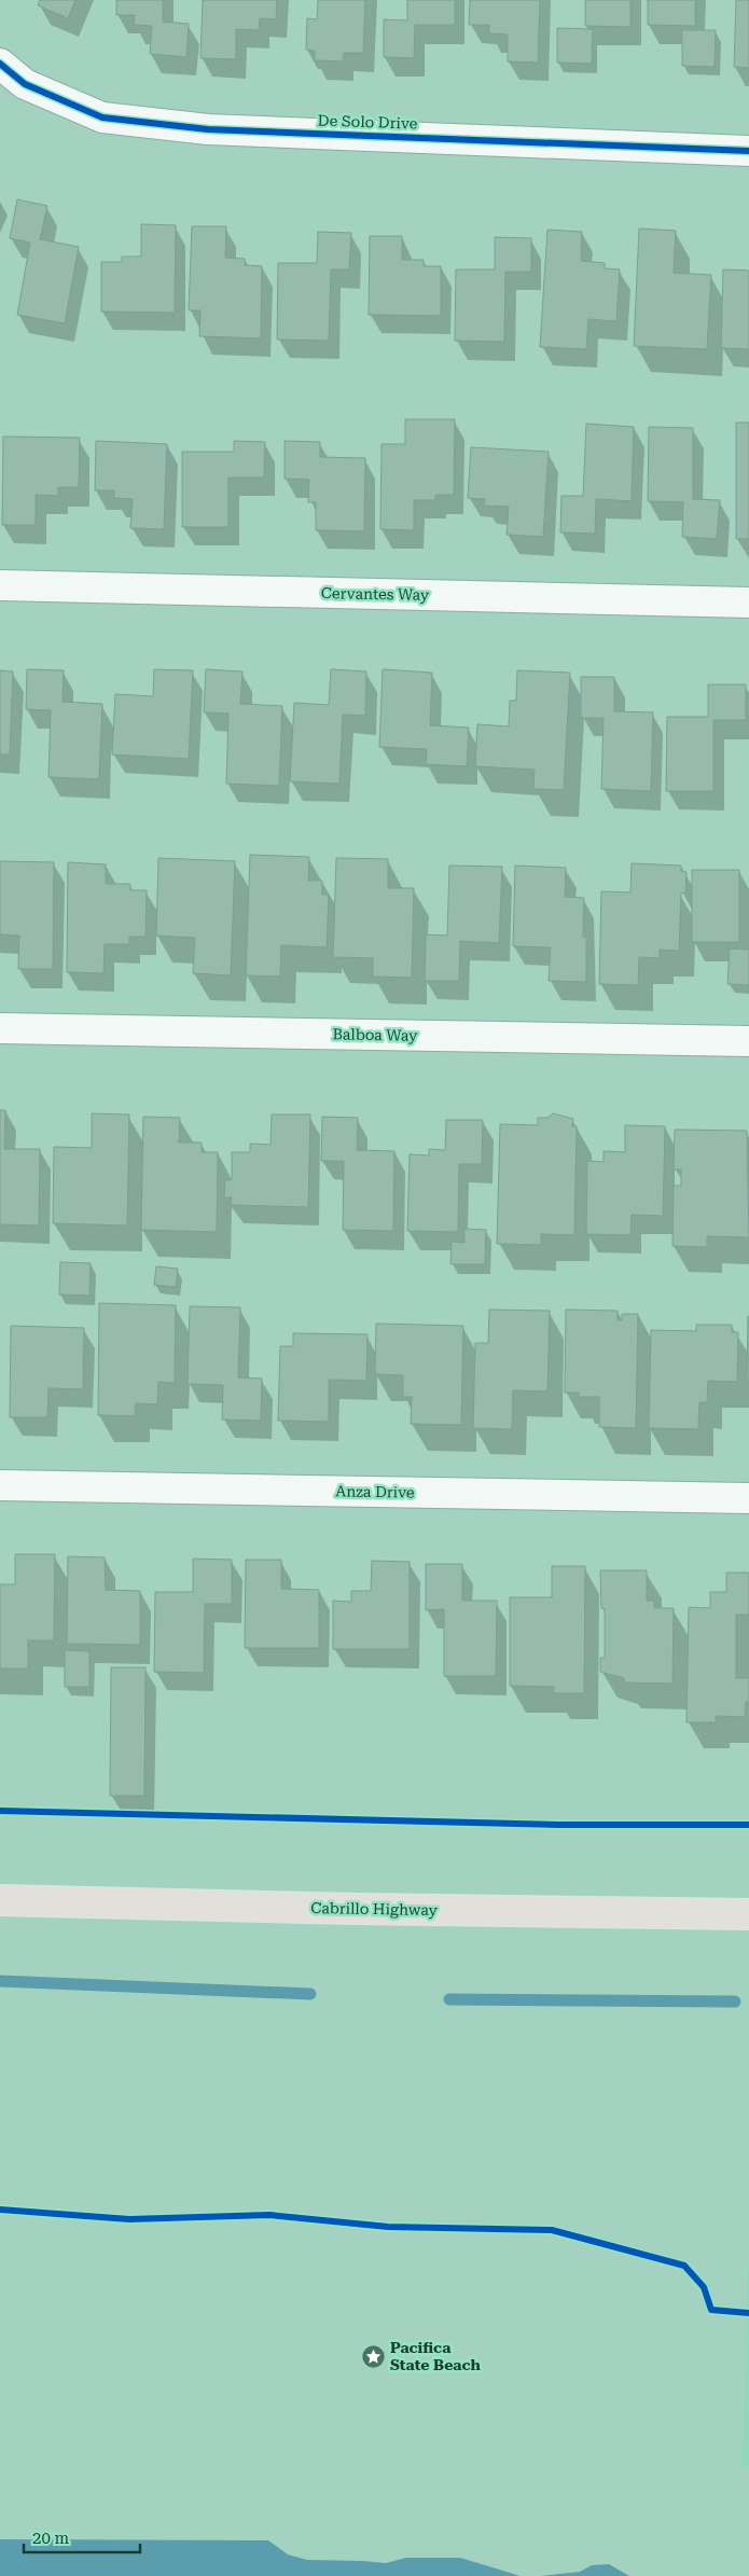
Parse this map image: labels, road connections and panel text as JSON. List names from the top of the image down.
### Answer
{
  "streets": {
    "highway": ["Cabrillo Highway"],
    "street": [
      "De Solo Drive",
      "Cervantes Way",
      "Balboa Way",
      "Anza Drive"
    ]
  },
  "places": {
    "place": ["Pacifica State Beach"]
  },
  "scale_bar": "20 m"
}
